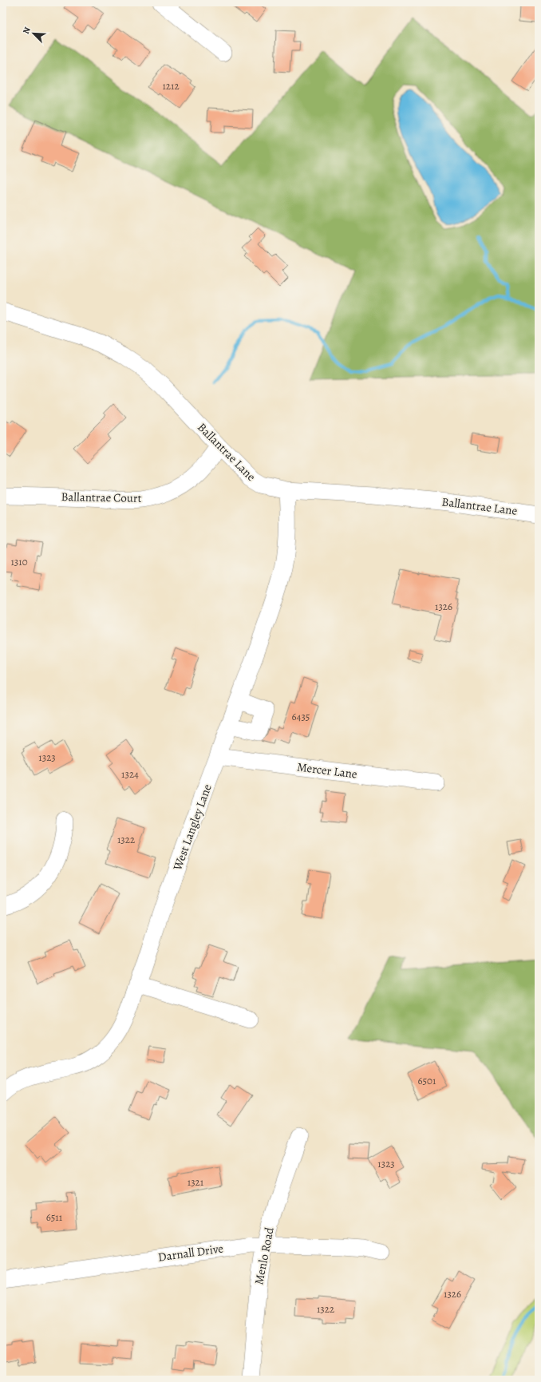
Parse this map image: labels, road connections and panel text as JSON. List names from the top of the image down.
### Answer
{
  "streets": {
    "street": [
      "Ballantrae Lane",
      "Ballantrae Court",
      "Mercer Lane",
      "West Langley Lane",
      "Darnall Drive",
      "Menlo Road"
    ]
  },
  "crossings": [
    ["Ballantrae Lane", "Ballantrae Court"],
    ["Ballantrae Lane", "West Langley Lane"],
    ["Mercer Lane", "West Langley Lane"],
    ["Darnall Drive", "Menlo Road"]
  ],
  "house_numbers": [
    "1212",
    "1310",
    "1326",
    "6435",
    "1323",
    "1324",
    "1322",
    "6501",
    "1323",
    "1321",
    "6511",
    "1326",
    "1322"
  ],
  "north": "top left"
}
